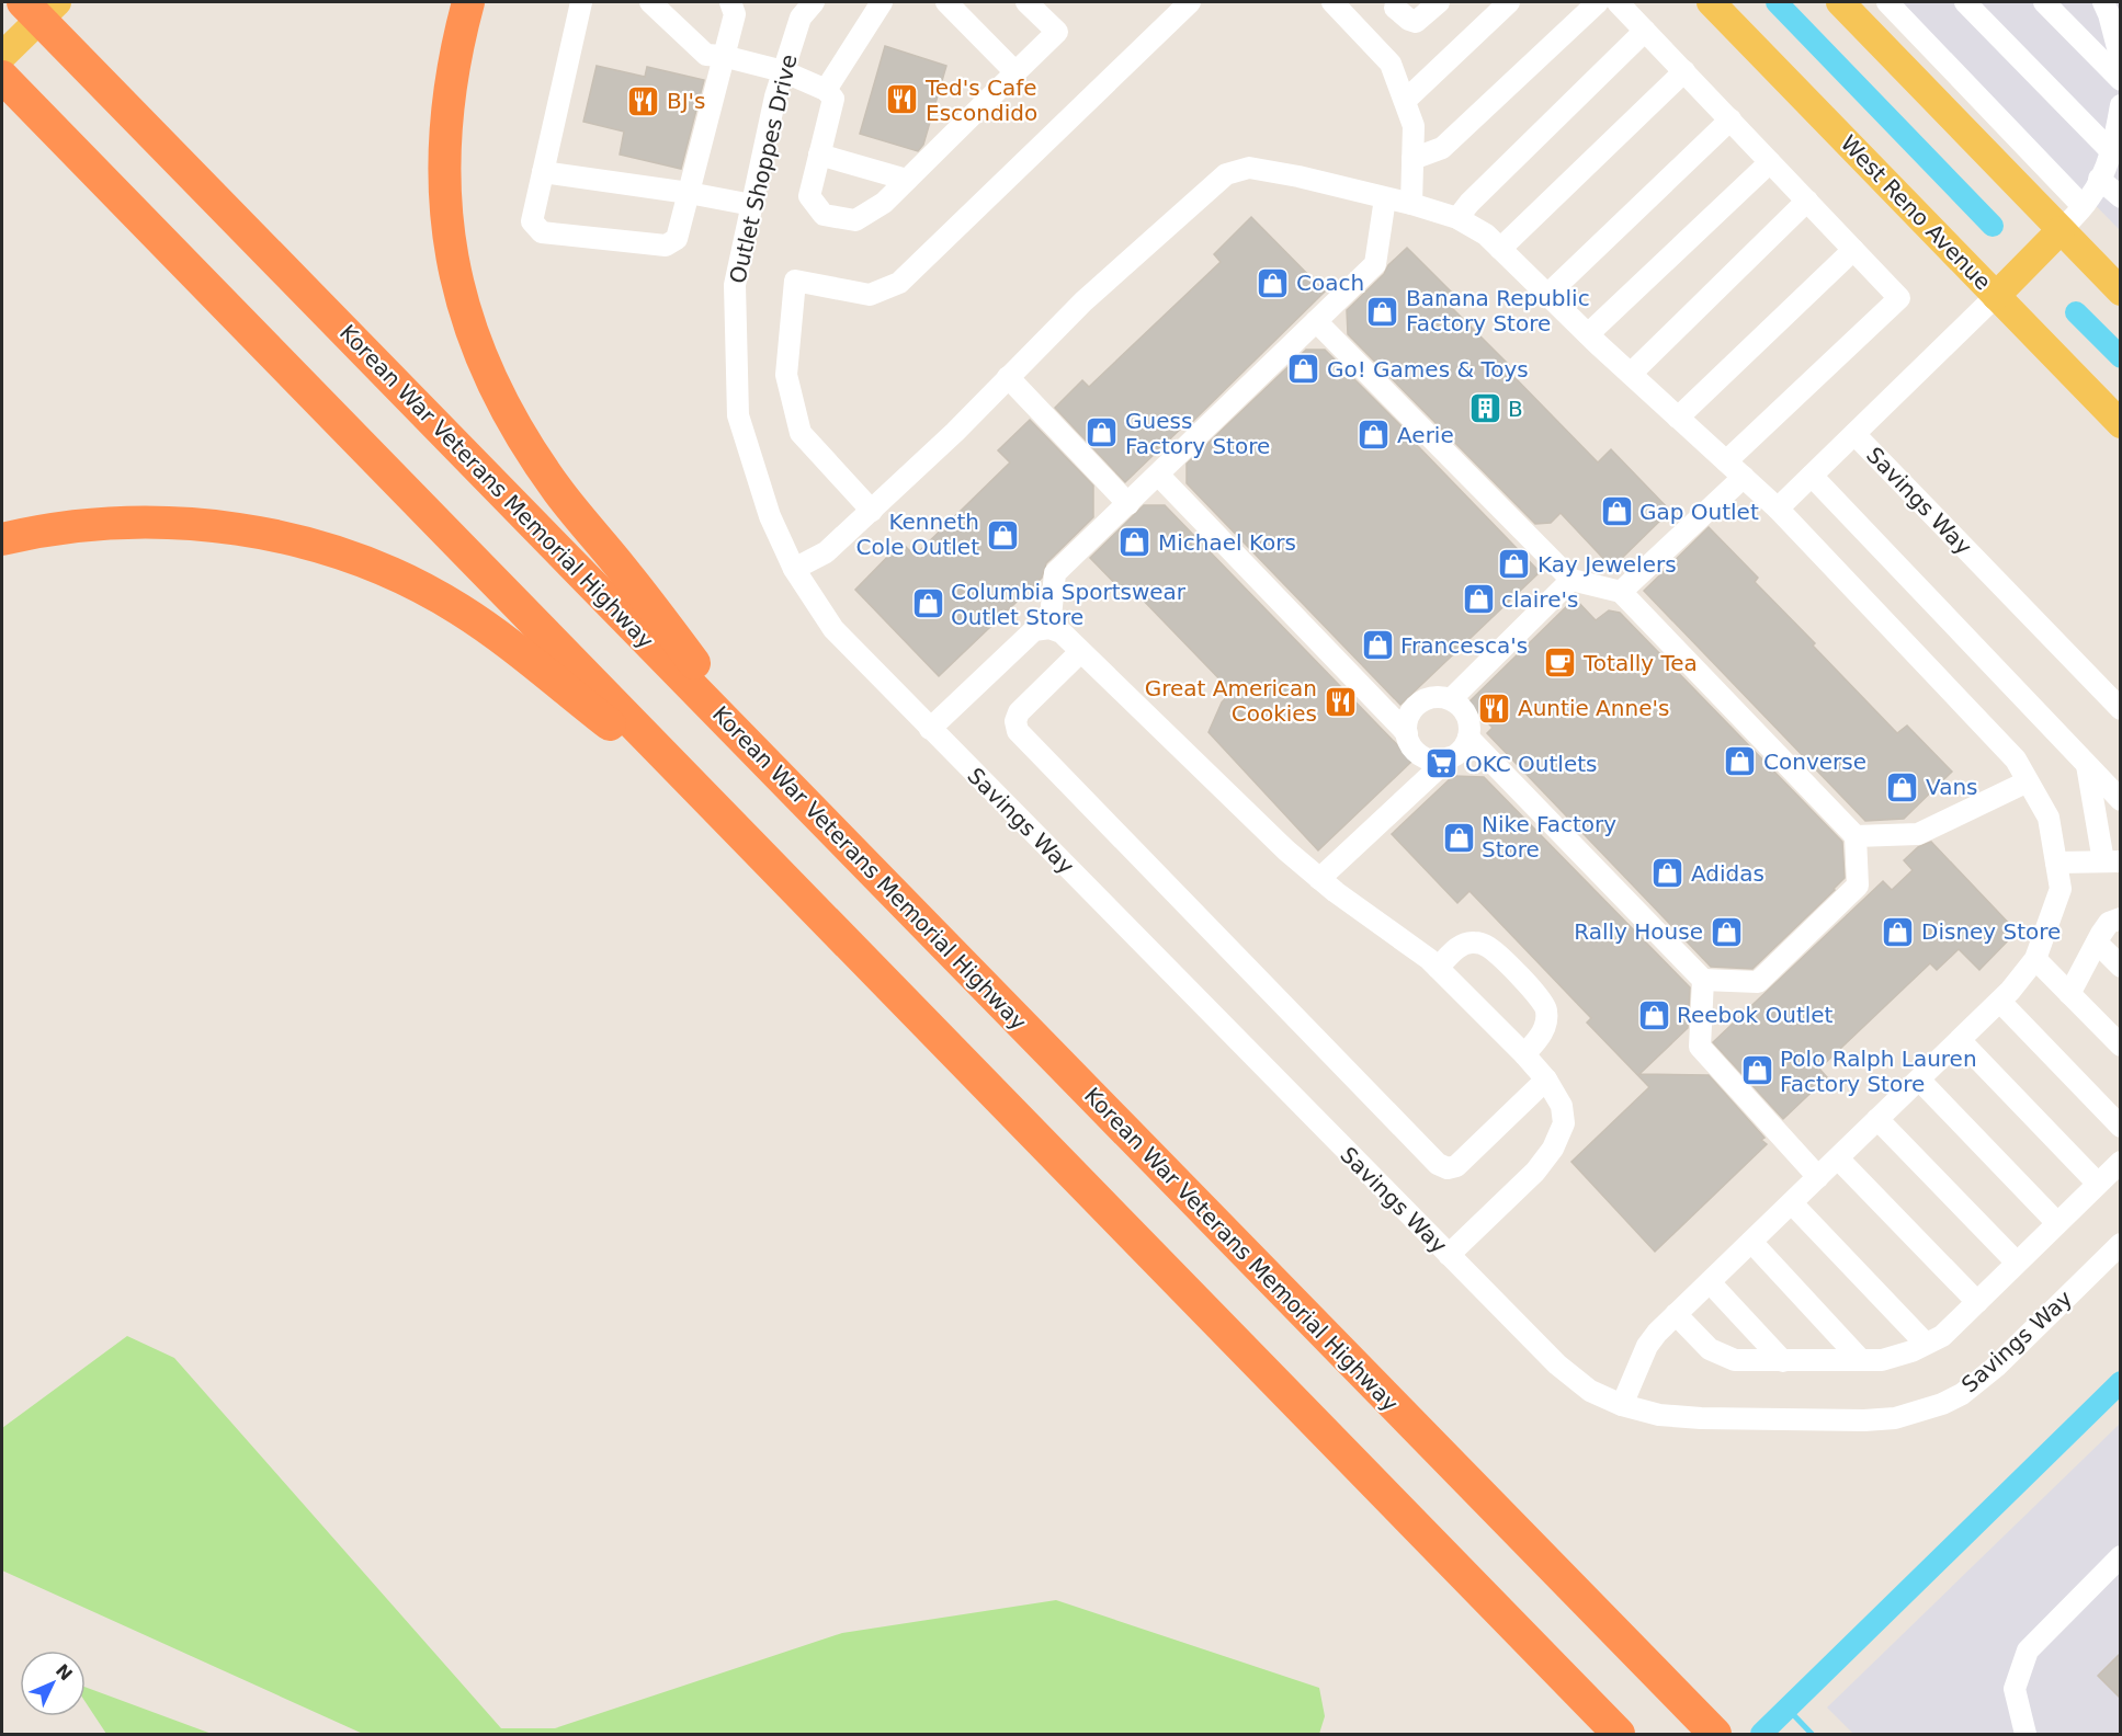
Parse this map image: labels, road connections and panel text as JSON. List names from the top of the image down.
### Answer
{
  "streets": {
    "highway": ["Korean War Veterans Memorial Highway"],
    "main road": ["West Reno Avenue"],
    "street": ["Outlet Shoppes Drive", "Savings Way"]
  },
  "crossings": [
    ["Outlet Shoppes Drive", "Savings Way"],
    ["West Reno Avenue", "Savings Way"]
  ],
  "places": {
    "restaurant": [
      "Ted's Cafe Escondido",
      "BJ's",
      "Great American Cookies",
      "Auntie Anne's"
    ],
    "shop": [
      "Coach",
      "Banana Republic Factory Store",
      "Go! Games & Toys",
      "Guess Factory Store",
      "Aerie",
      "Gap Outlet",
      "Kenneth Cole Outlet",
      "Michael Kors",
      "Kay Jewelers",
      "claire's",
      "Columbia Sportswear Outlet Store",
      "Francesca's",
      "Converse",
      "Vans",
      "Nike Factory Store",
      "Adidas",
      "Rally House",
      "Disney Store",
      "Reebok Outlet",
      "Polo Ralph Lauren Factory Store"
    ],
    "building": ["B"],
    "cafe": ["Totally Tea"],
    "supermarket": ["OKC Outlets"]
  },
  "north": "top right"
}
